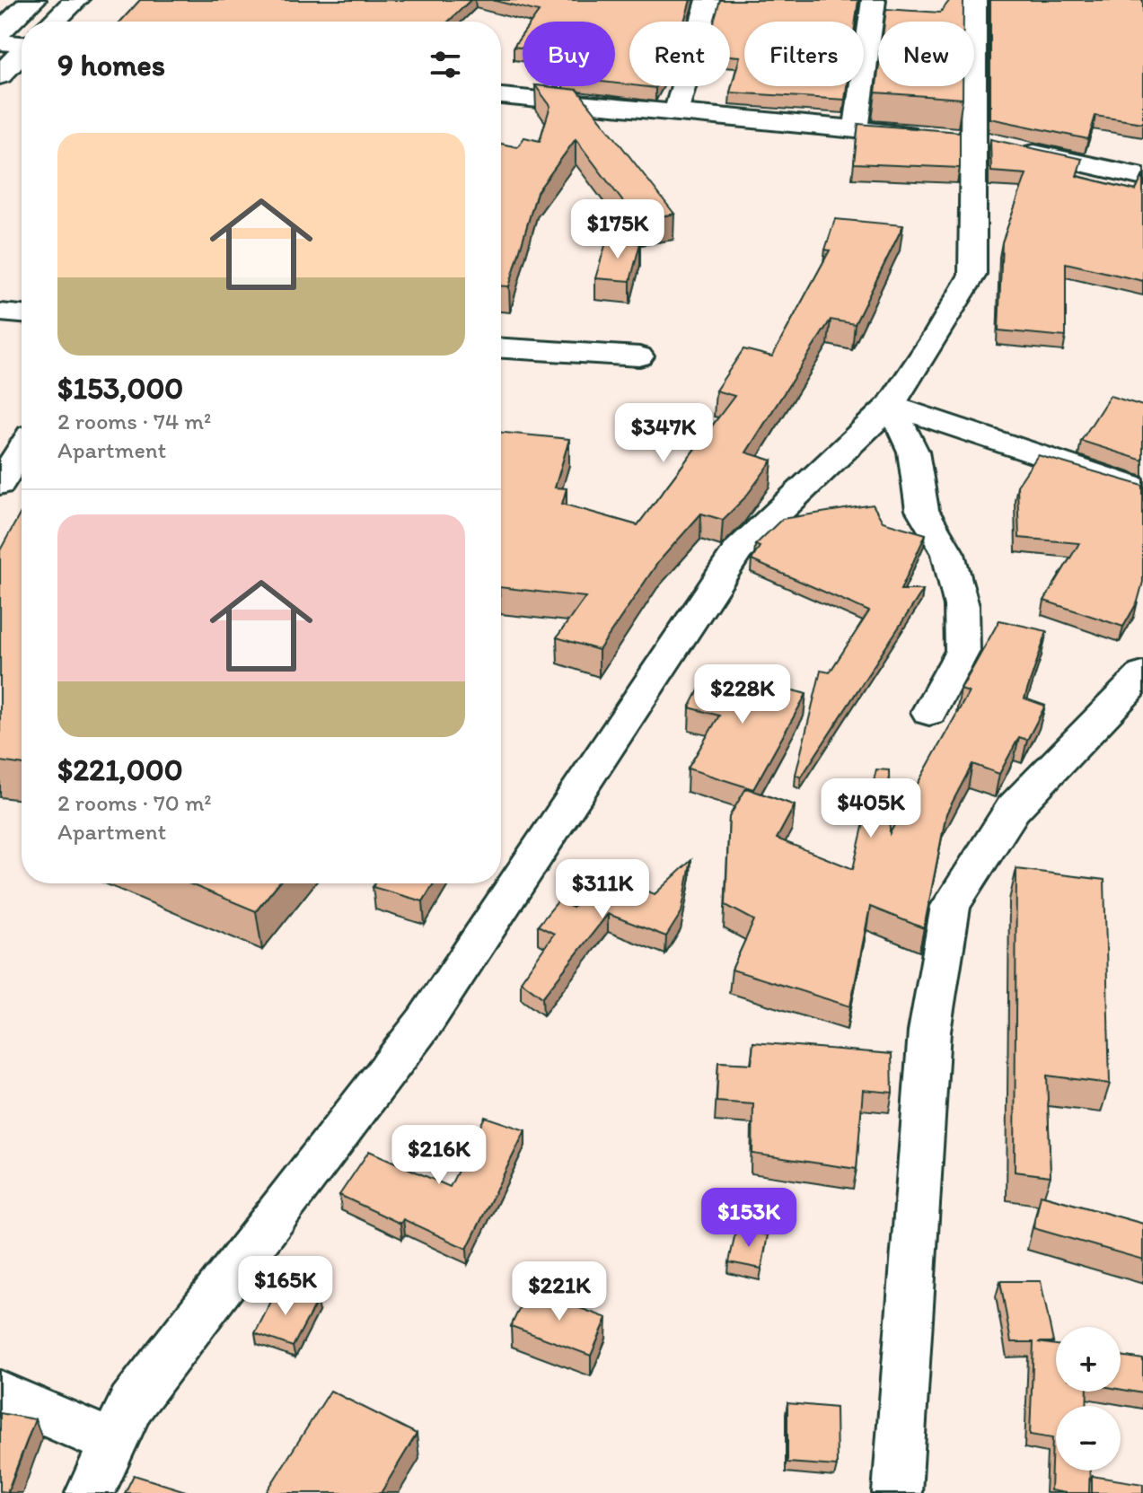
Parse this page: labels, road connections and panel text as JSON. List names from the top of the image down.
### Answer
{
  "page": {
    "chip": [
      "Buy",
      "Rent",
      "Filters",
      "New"
    ],
    "heading": "9 homes",
    "list": [
      {
        "name": "$153,000",
        "note": "2 rooms · 74 m² · Apartment"
      },
      {
        "name": "$221,000",
        "note": "2 rooms · 70 m² · Apartment"
      }
    ],
    "price": [
      "$175K",
      "$347K",
      "$228K",
      "$405K",
      "$311K",
      "$216K",
      "$153K",
      "$165K",
      "$221K"
    ],
    "map_buttons": ["+", "−"]
  }
}
